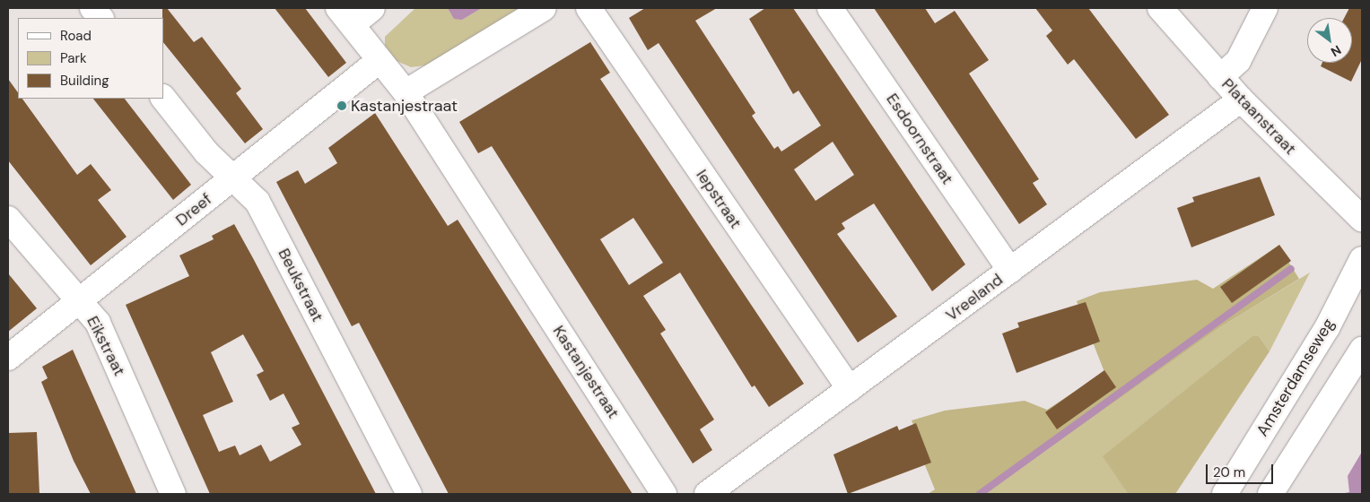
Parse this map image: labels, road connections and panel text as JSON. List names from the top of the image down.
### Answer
{
  "streets": {
    "street": [
      "Plataanstraat",
      "Esdoornstraat",
      "Iepstraat",
      "Dreef",
      "Beukstraat",
      "Vreeland",
      "Eikstraat",
      "Kastanjestraat",
      "Amsterdamseweg"
    ]
  },
  "crossings": [
    ["Plataanstraat", "Vreeland"],
    ["Esdoornstraat", "Vreeland"],
    ["Iepstraat", "Vreeland"],
    ["Dreef", "Beukstraat"],
    ["Dreef", "Eikstraat"],
    ["Dreef", "Kastanjestraat"]
  ],
  "places": ["Kastanjestraat"],
  "legend": ["Road", "Park", "Building"],
  "scale_bar": "20 m",
  "north": "bottom right"
}
